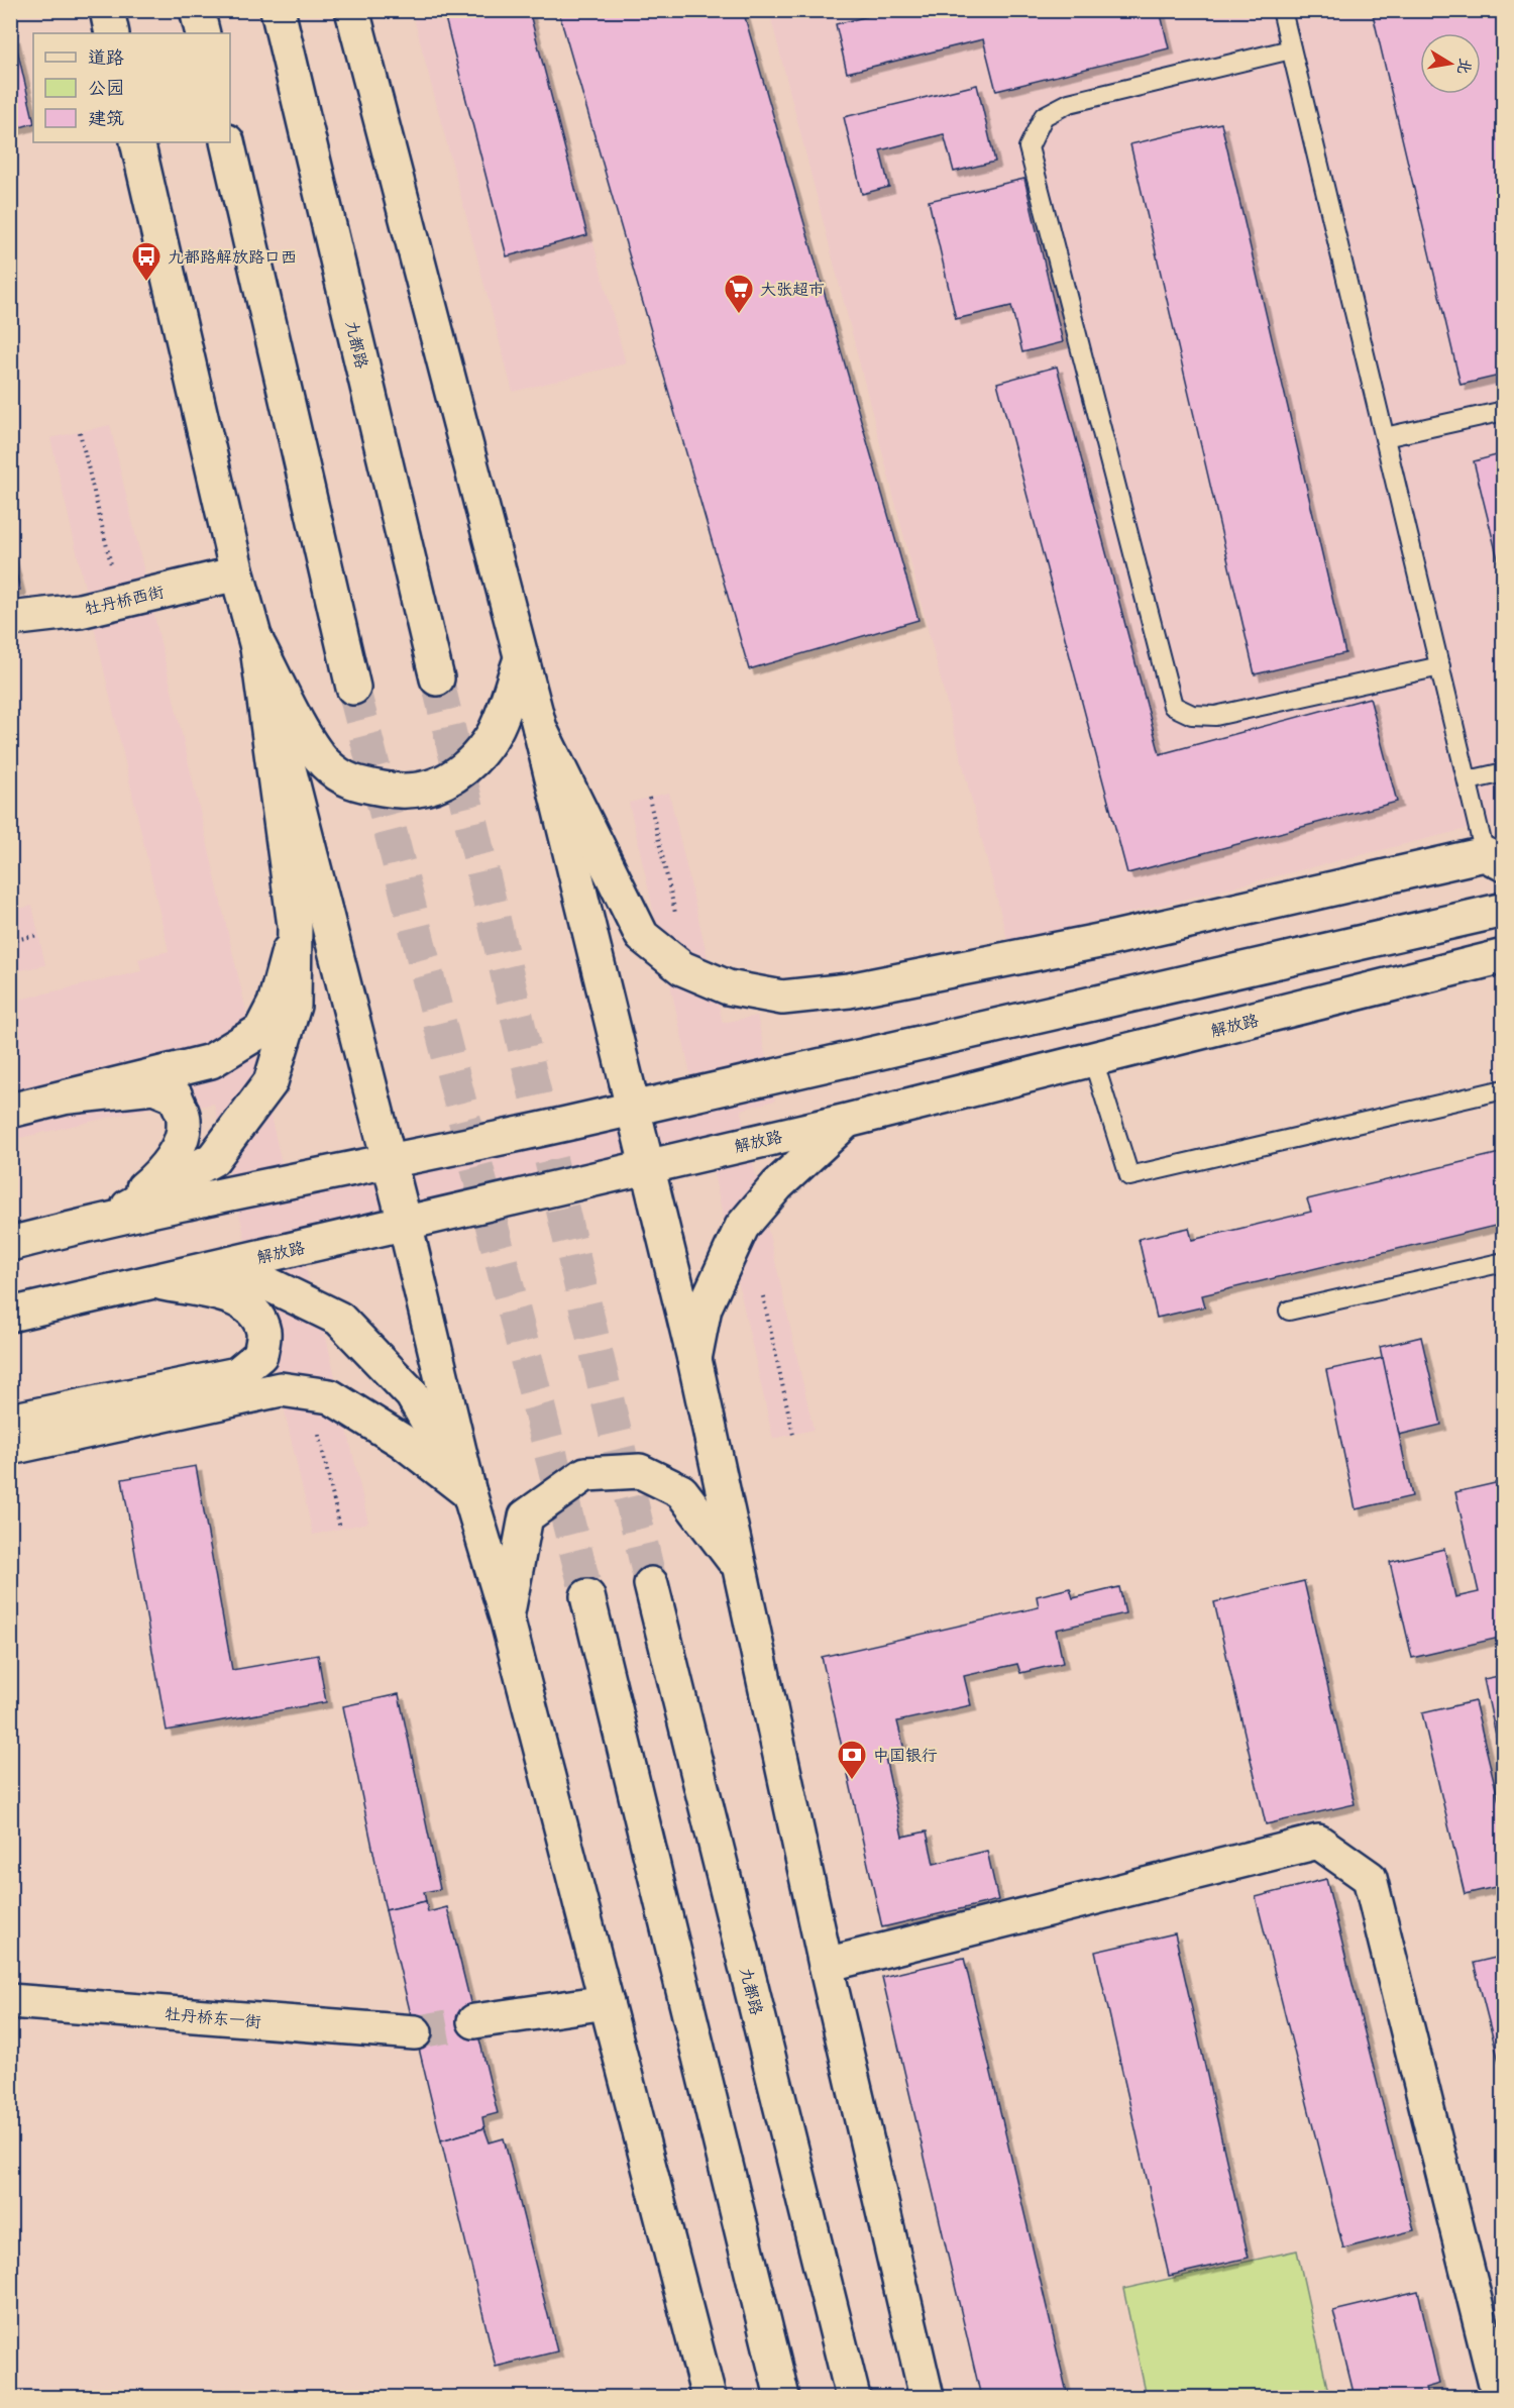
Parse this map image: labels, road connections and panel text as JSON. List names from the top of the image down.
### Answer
{
  "streets": {
    "main road": [
      "九都路",
      "牡丹桥西街",
      "解放路",
      "牡丹桥东一街"
    ]
  },
  "places": {
    "bus stop": ["九都路解放路口西"],
    "supermarket": ["大张超市"],
    "bank": ["中国银行"]
  },
  "legend": ["道路", "公园", "建筑"],
  "north": "right"
}
